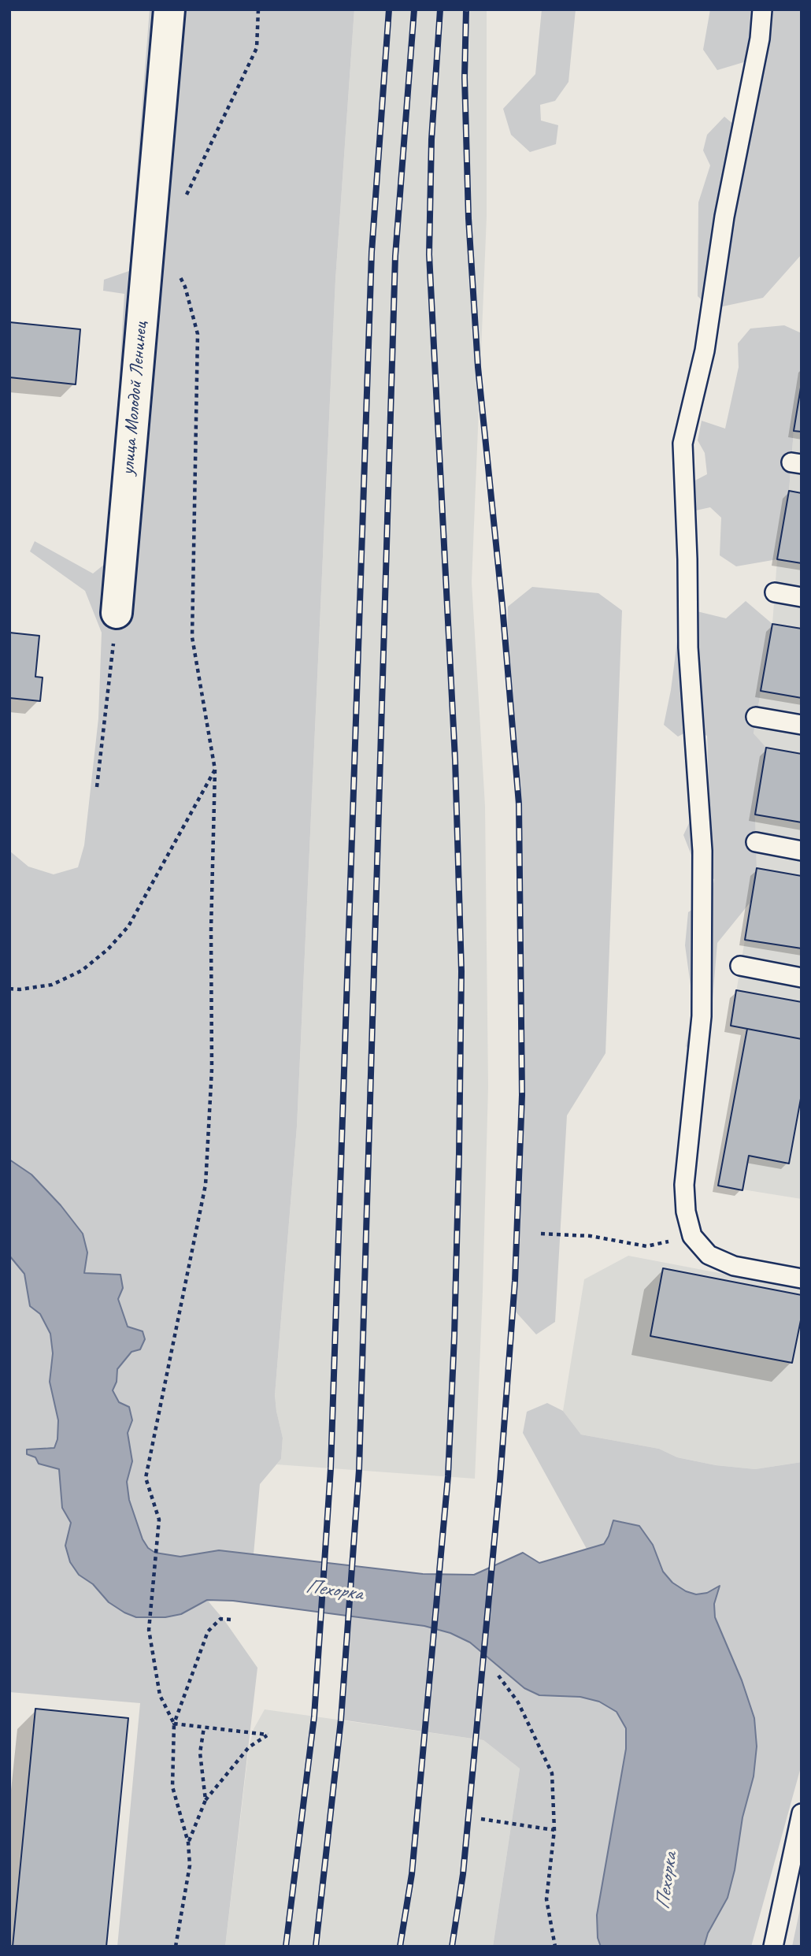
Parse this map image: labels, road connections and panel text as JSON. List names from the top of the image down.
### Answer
{
  "streets": {
    "street": ["улица Молодой Ленинец"]
  },
  "water": ["Пехорка"]
}
